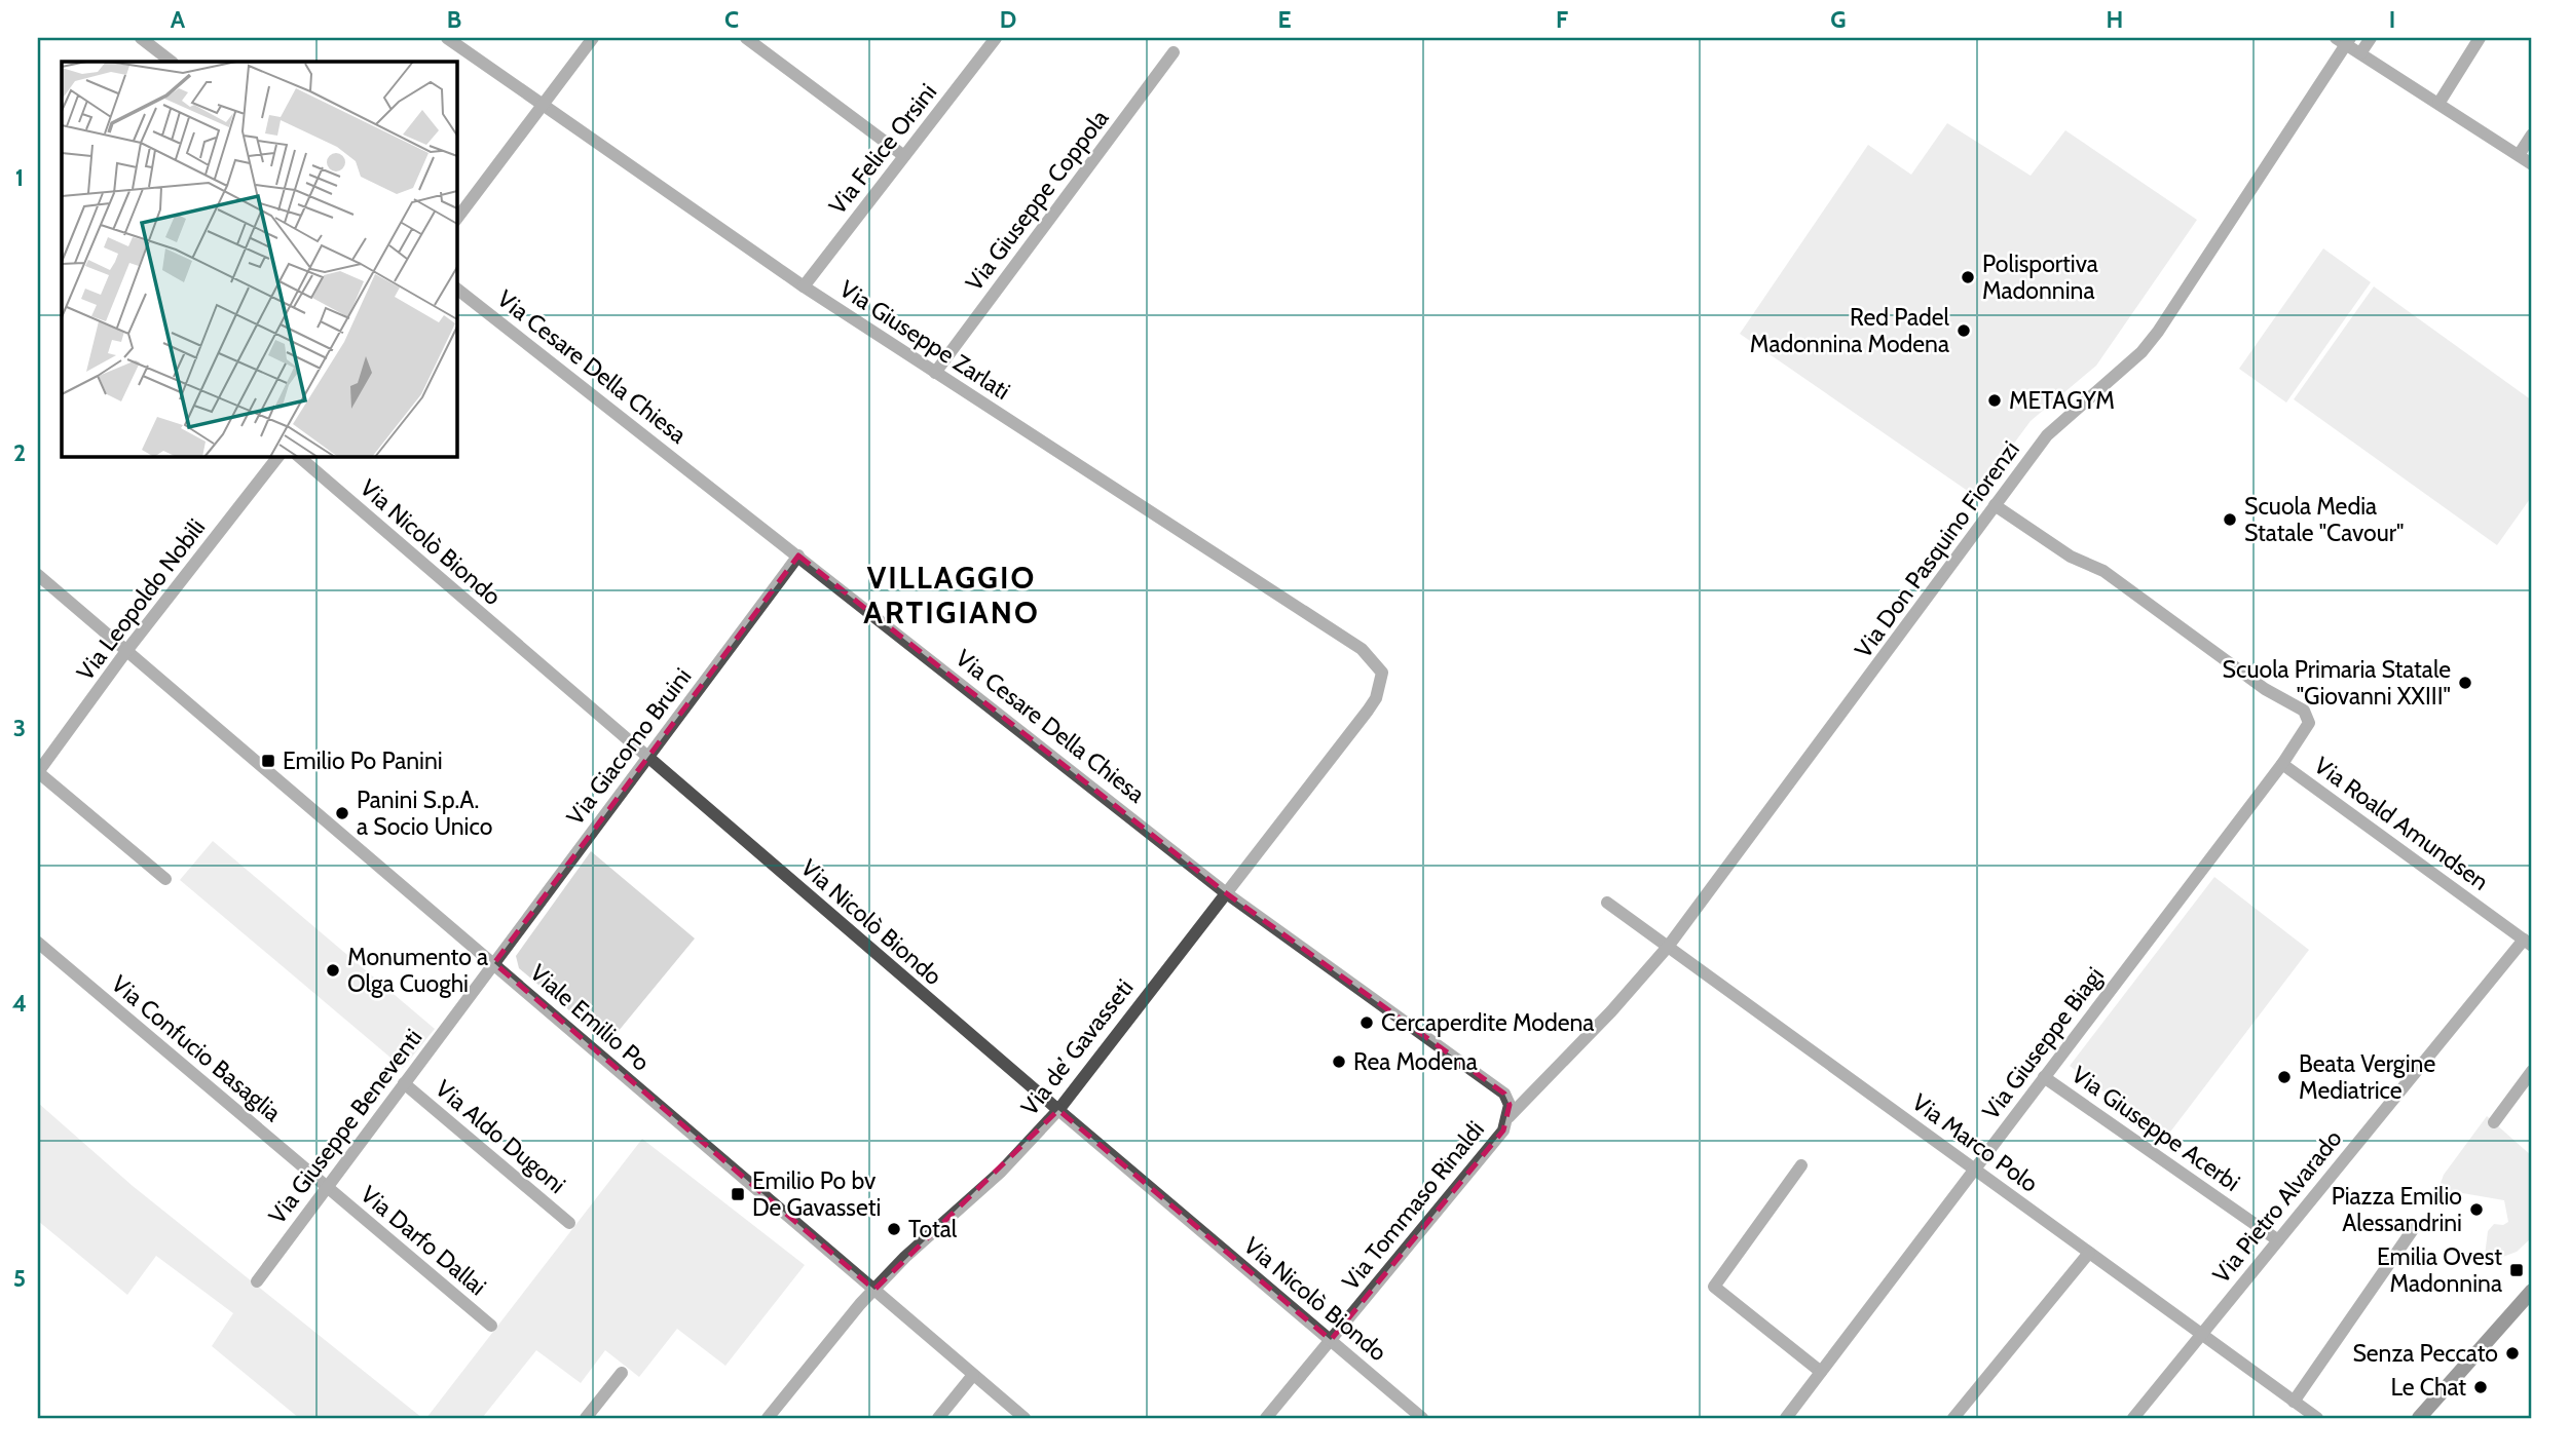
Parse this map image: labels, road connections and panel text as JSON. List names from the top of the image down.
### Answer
{
  "streets": {
    "street": [
      "Via Felice Orsini",
      "Via Giuseppe Coppola",
      "Via Giuseppe Zarlati",
      "Via Cesare Della Chiesa",
      "Via Nicolò Biondo",
      "Via Don Pasquino Fiorenzi",
      "Via Leopoldo Nobili",
      "Via Giacomo Bruini",
      "Via Roald Amundsen",
      "Viale Emilio Po",
      "Via Giuseppe Biagi",
      "Via de’ Gavasseti",
      "Via Confucio Basaglia",
      "Via Giuseppe Beneventi",
      "Via Giuseppe Acerbi",
      "Via Aldo Dugoni",
      "Via Marco Polo",
      "Via Tommaso Rinaldi",
      "Via Pietro Alvarado",
      "Via Darfo Dallai"
    ]
  },
  "crossings": [
    ["Via Felice Orsini", "Via Giuseppe Zarlati"],
    ["Via Giuseppe Coppola", "Via Giuseppe Zarlati"],
    ["Via Giuseppe Zarlati", "Via de’ Gavasseti"],
    ["Via Cesare Della Chiesa", "Via Don Pasquino Fiorenzi"],
    ["Via Cesare Della Chiesa", "Via Giacomo Bruini"],
    ["Via Cesare Della Chiesa", "Via de’ Gavasseti"],
    ["Via Cesare Della Chiesa", "Via Tommaso Rinaldi"],
    ["Via Nicolò Biondo", "Via Giacomo Bruini"],
    ["Via Nicolò Biondo", "Via de’ Gavasseti"],
    ["Via Nicolò Biondo", "Via Tommaso Rinaldi"],
    ["Via Don Pasquino Fiorenzi", "Via Roald Amundsen"],
    ["Via Don Pasquino Fiorenzi", "Via Marco Polo"],
    ["Via Don Pasquino Fiorenzi", "Via Tommaso Rinaldi"],
    ["Via Leopoldo Nobili", "Viale Emilio Po"],
    ["Via Giacomo Bruini", "Viale Emilio Po"],
    ["Via Giacomo Bruini", "Via Giuseppe Beneventi"],
    ["Via Roald Amundsen", "Via Giuseppe Biagi"],
    ["Via Roald Amundsen", "Via Pietro Alvarado"],
    ["Viale Emilio Po", "Via de’ Gavasseti"],
    ["Viale Emilio Po", "Via Giuseppe Beneventi"],
    ["Via Giuseppe Biagi", "Via Giuseppe Acerbi"],
    ["Via Giuseppe Biagi", "Via Marco Polo"],
    ["Via Confucio Basaglia", "Via Giuseppe Beneventi"],
    ["Via Confucio Basaglia", "Via Darfo Dallai"],
    ["Via Giuseppe Beneventi", "Via Aldo Dugoni"],
    ["Via Giuseppe Beneventi", "Via Darfo Dallai"],
    ["Via Giuseppe Acerbi", "Via Pietro Alvarado"],
    ["Via Marco Polo", "Via Pietro Alvarado"]
  ],
  "districts": ["VILLAGGIO ARTIGIANO"],
  "places": {
    "other": [
      "Polisportiva Madonnina",
      "Red Padel Madonnina Modena",
      "METAGYM",
      "Scuola Media Statale \"Cavour\"",
      "Scuola Primaria Statale \"Giovanni XXIII\"",
      "Panini S.p.A. a Socio Unico",
      "Monumento a Olga Cuoghi",
      "Cercaperdite Modena",
      "Rea Modena",
      "Beata Vergine Mediatrice",
      "Piazza Emilio Alessandrini",
      "Total",
      "Senza Peccato",
      "Le Chat"
    ],
    "transit": ["Emilio Po Panini", "Emilio Po bv De Gavasseti", "Emilia Ovest Madonnina"]
  },
  "grid": {
    "columns": [
      "A",
      "B",
      "C",
      "D",
      "E",
      "F",
      "G",
      "H",
      "I"
    ],
    "rows": [
      "1",
      "2",
      "3",
      "4",
      "5"
    ]
  }
}
